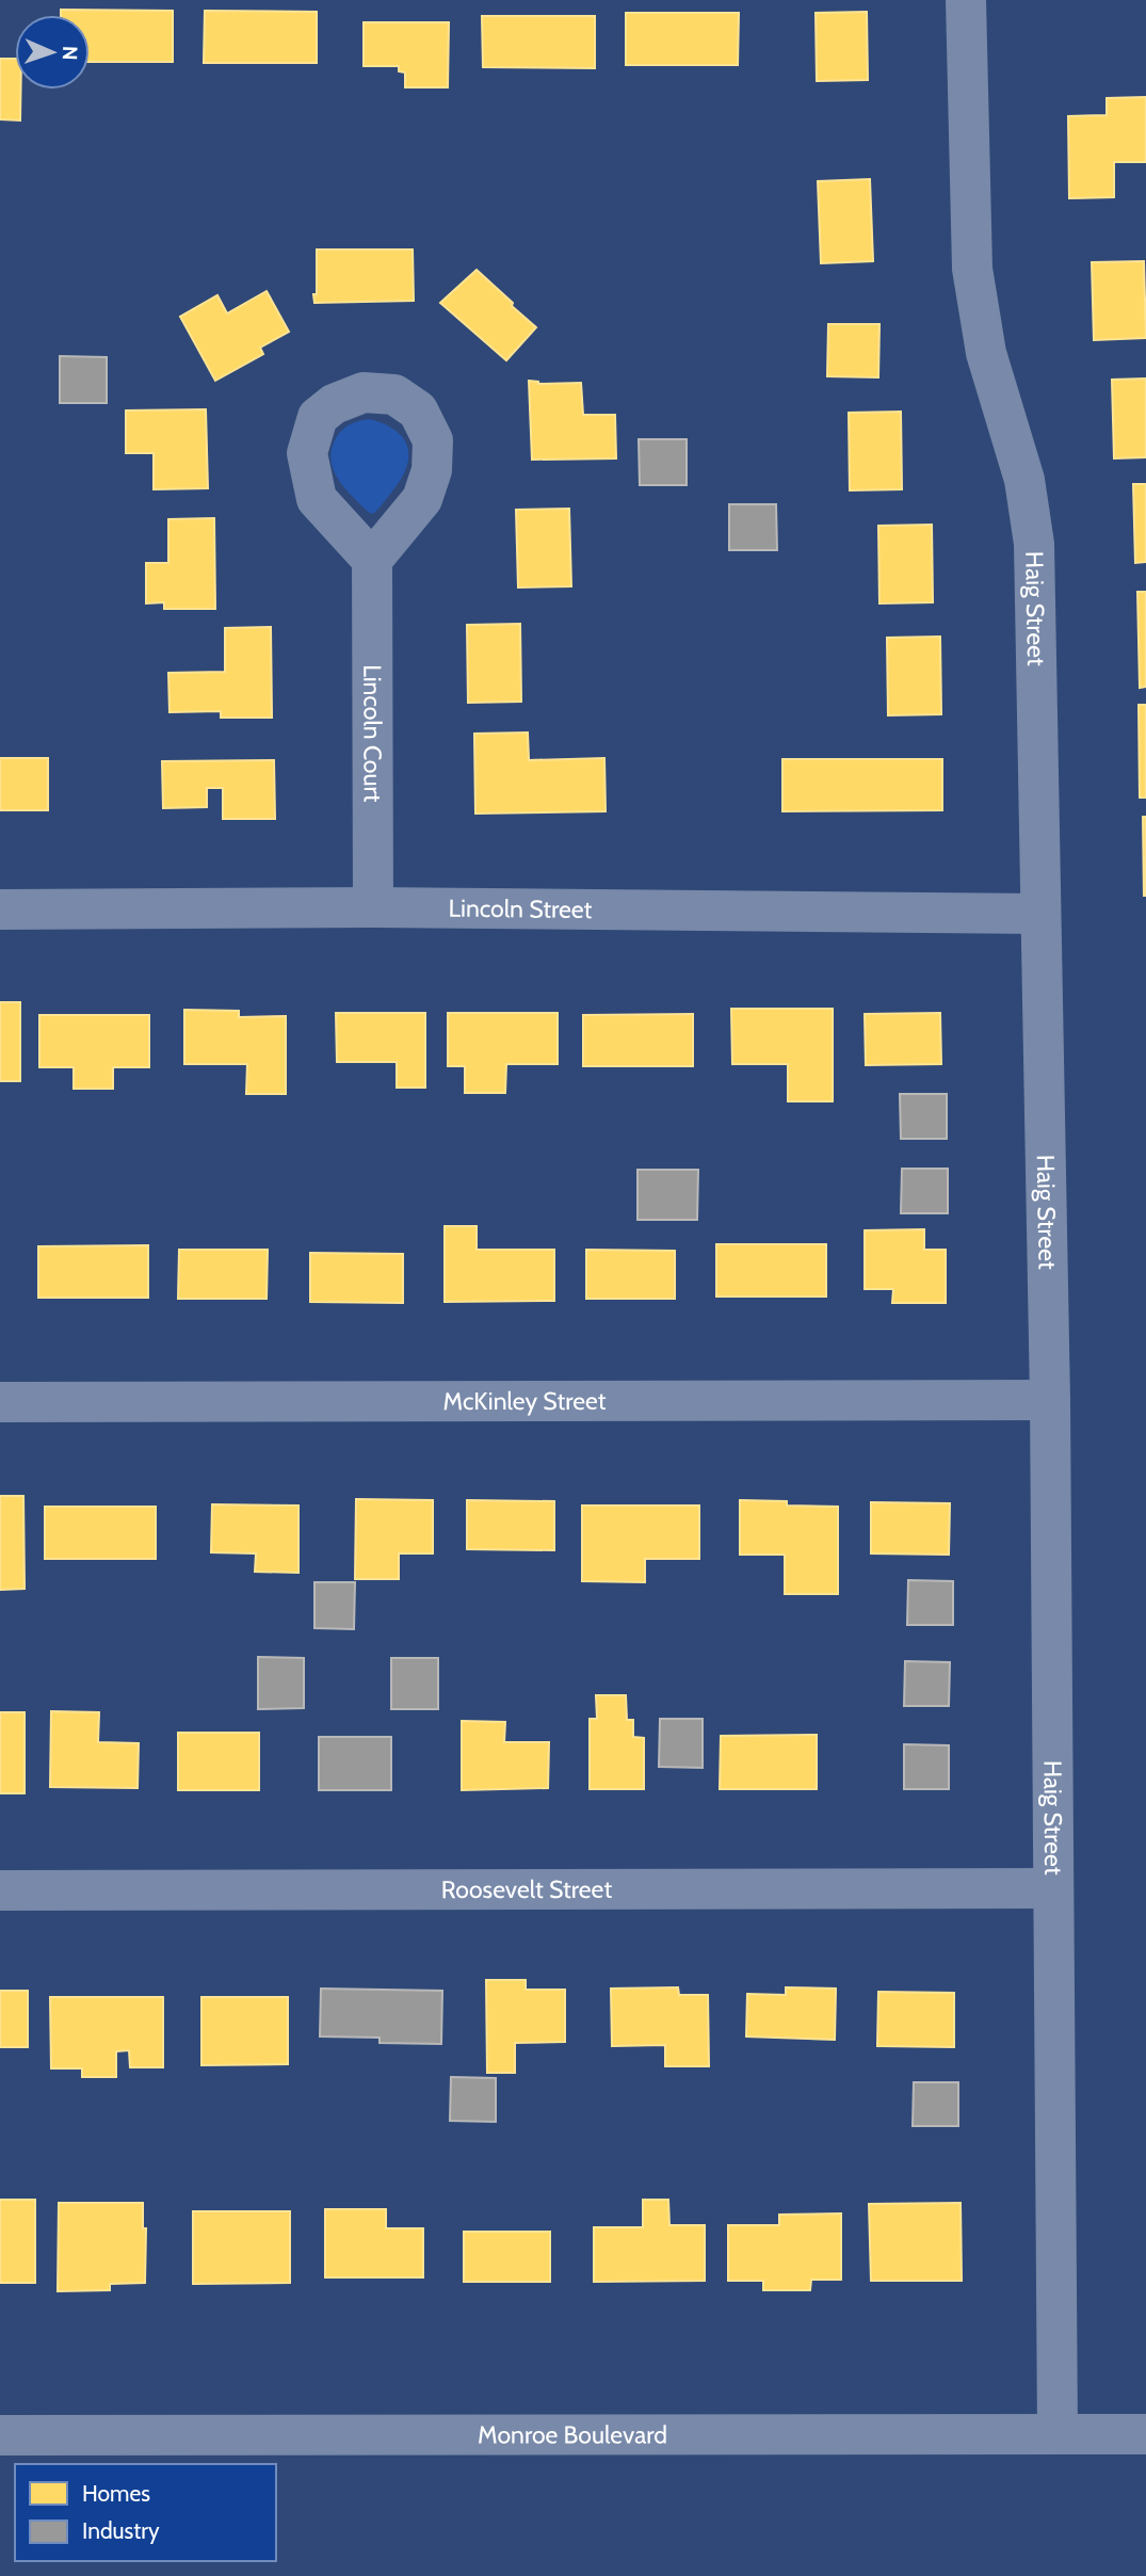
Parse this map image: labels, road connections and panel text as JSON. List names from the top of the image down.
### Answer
{
  "streets": {
    "street": [
      "Haig Street",
      "Lincoln Court",
      "Lincoln Street",
      "McKinley Street",
      "Roosevelt Street",
      "Monroe Boulevard"
    ]
  },
  "crossings": [
    ["Haig Street", "Lincoln Street"],
    ["Haig Street", "McKinley Street"],
    ["Haig Street", "Roosevelt Street"],
    ["Haig Street", "Monroe Boulevard"],
    ["Lincoln Court", "Lincoln Street"]
  ],
  "legend": ["Homes", "Industry"],
  "north": "right"
}
